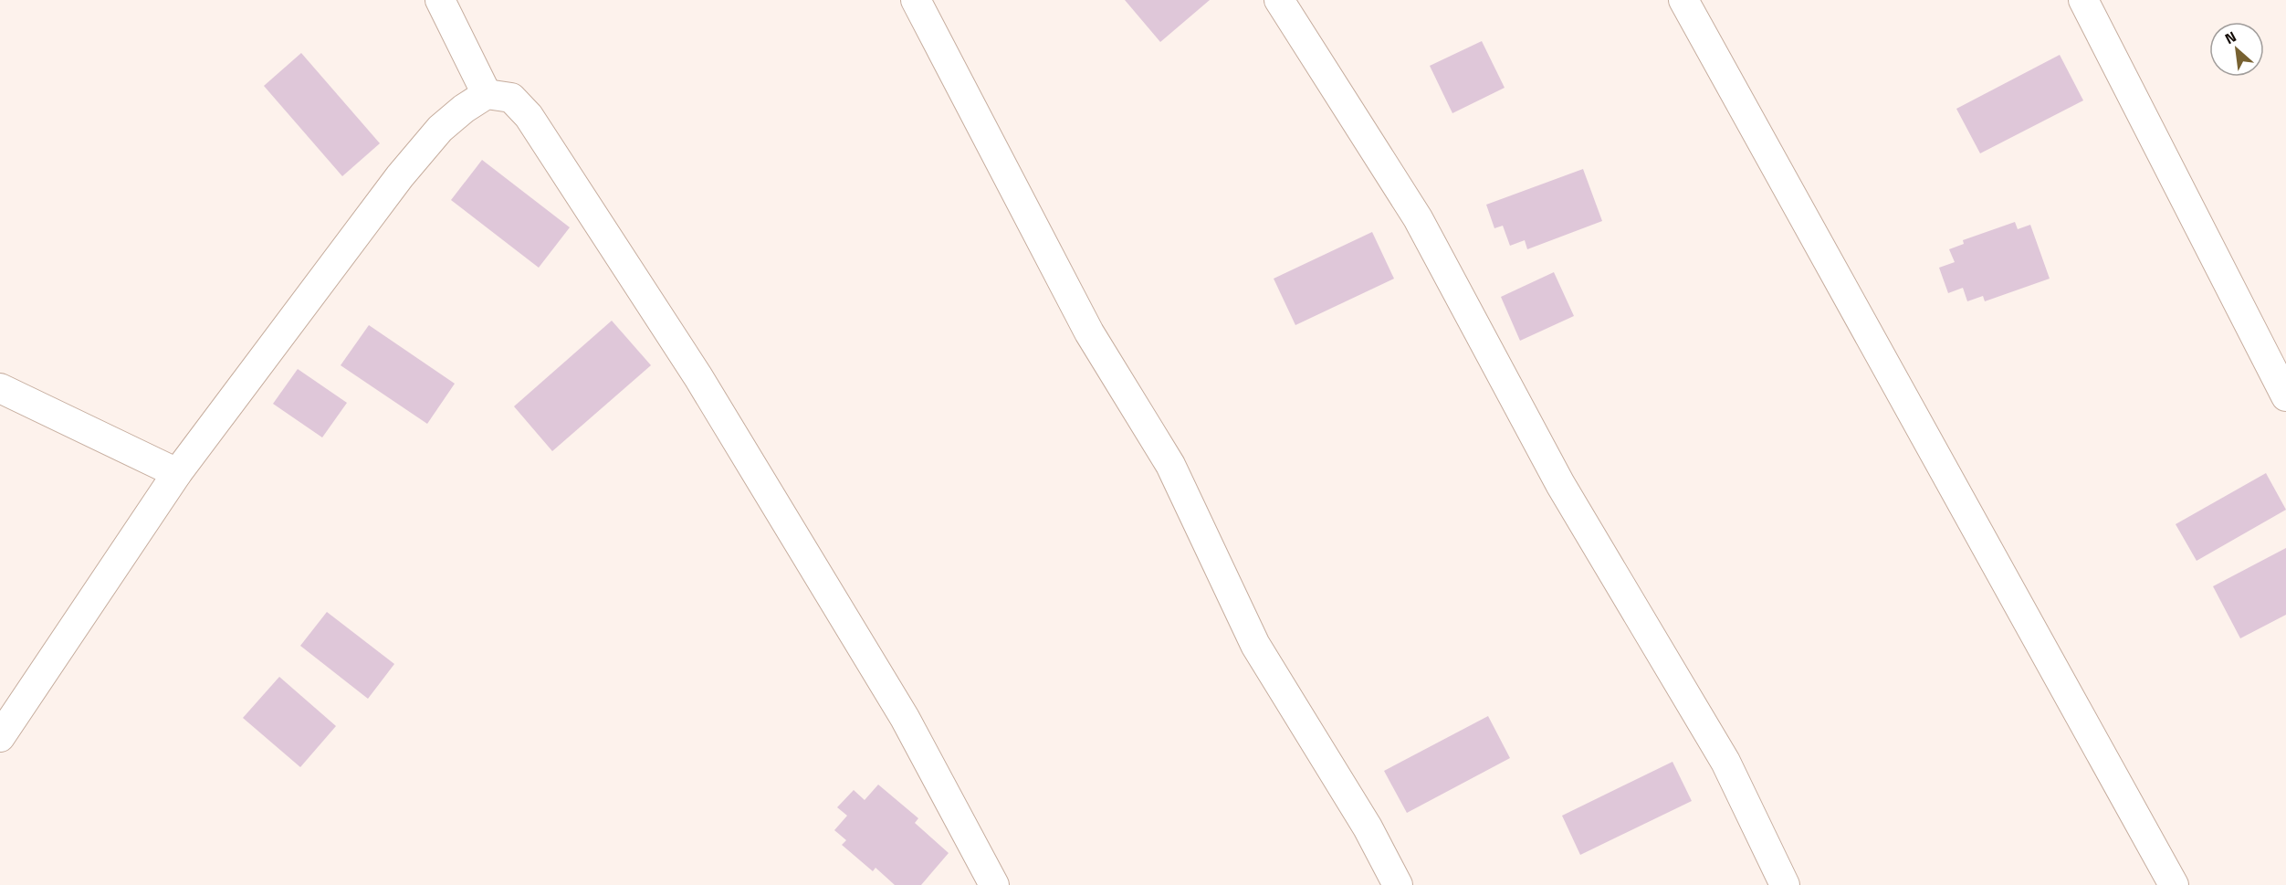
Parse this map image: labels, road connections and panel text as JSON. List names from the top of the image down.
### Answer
{
  "north": "top left"
}
